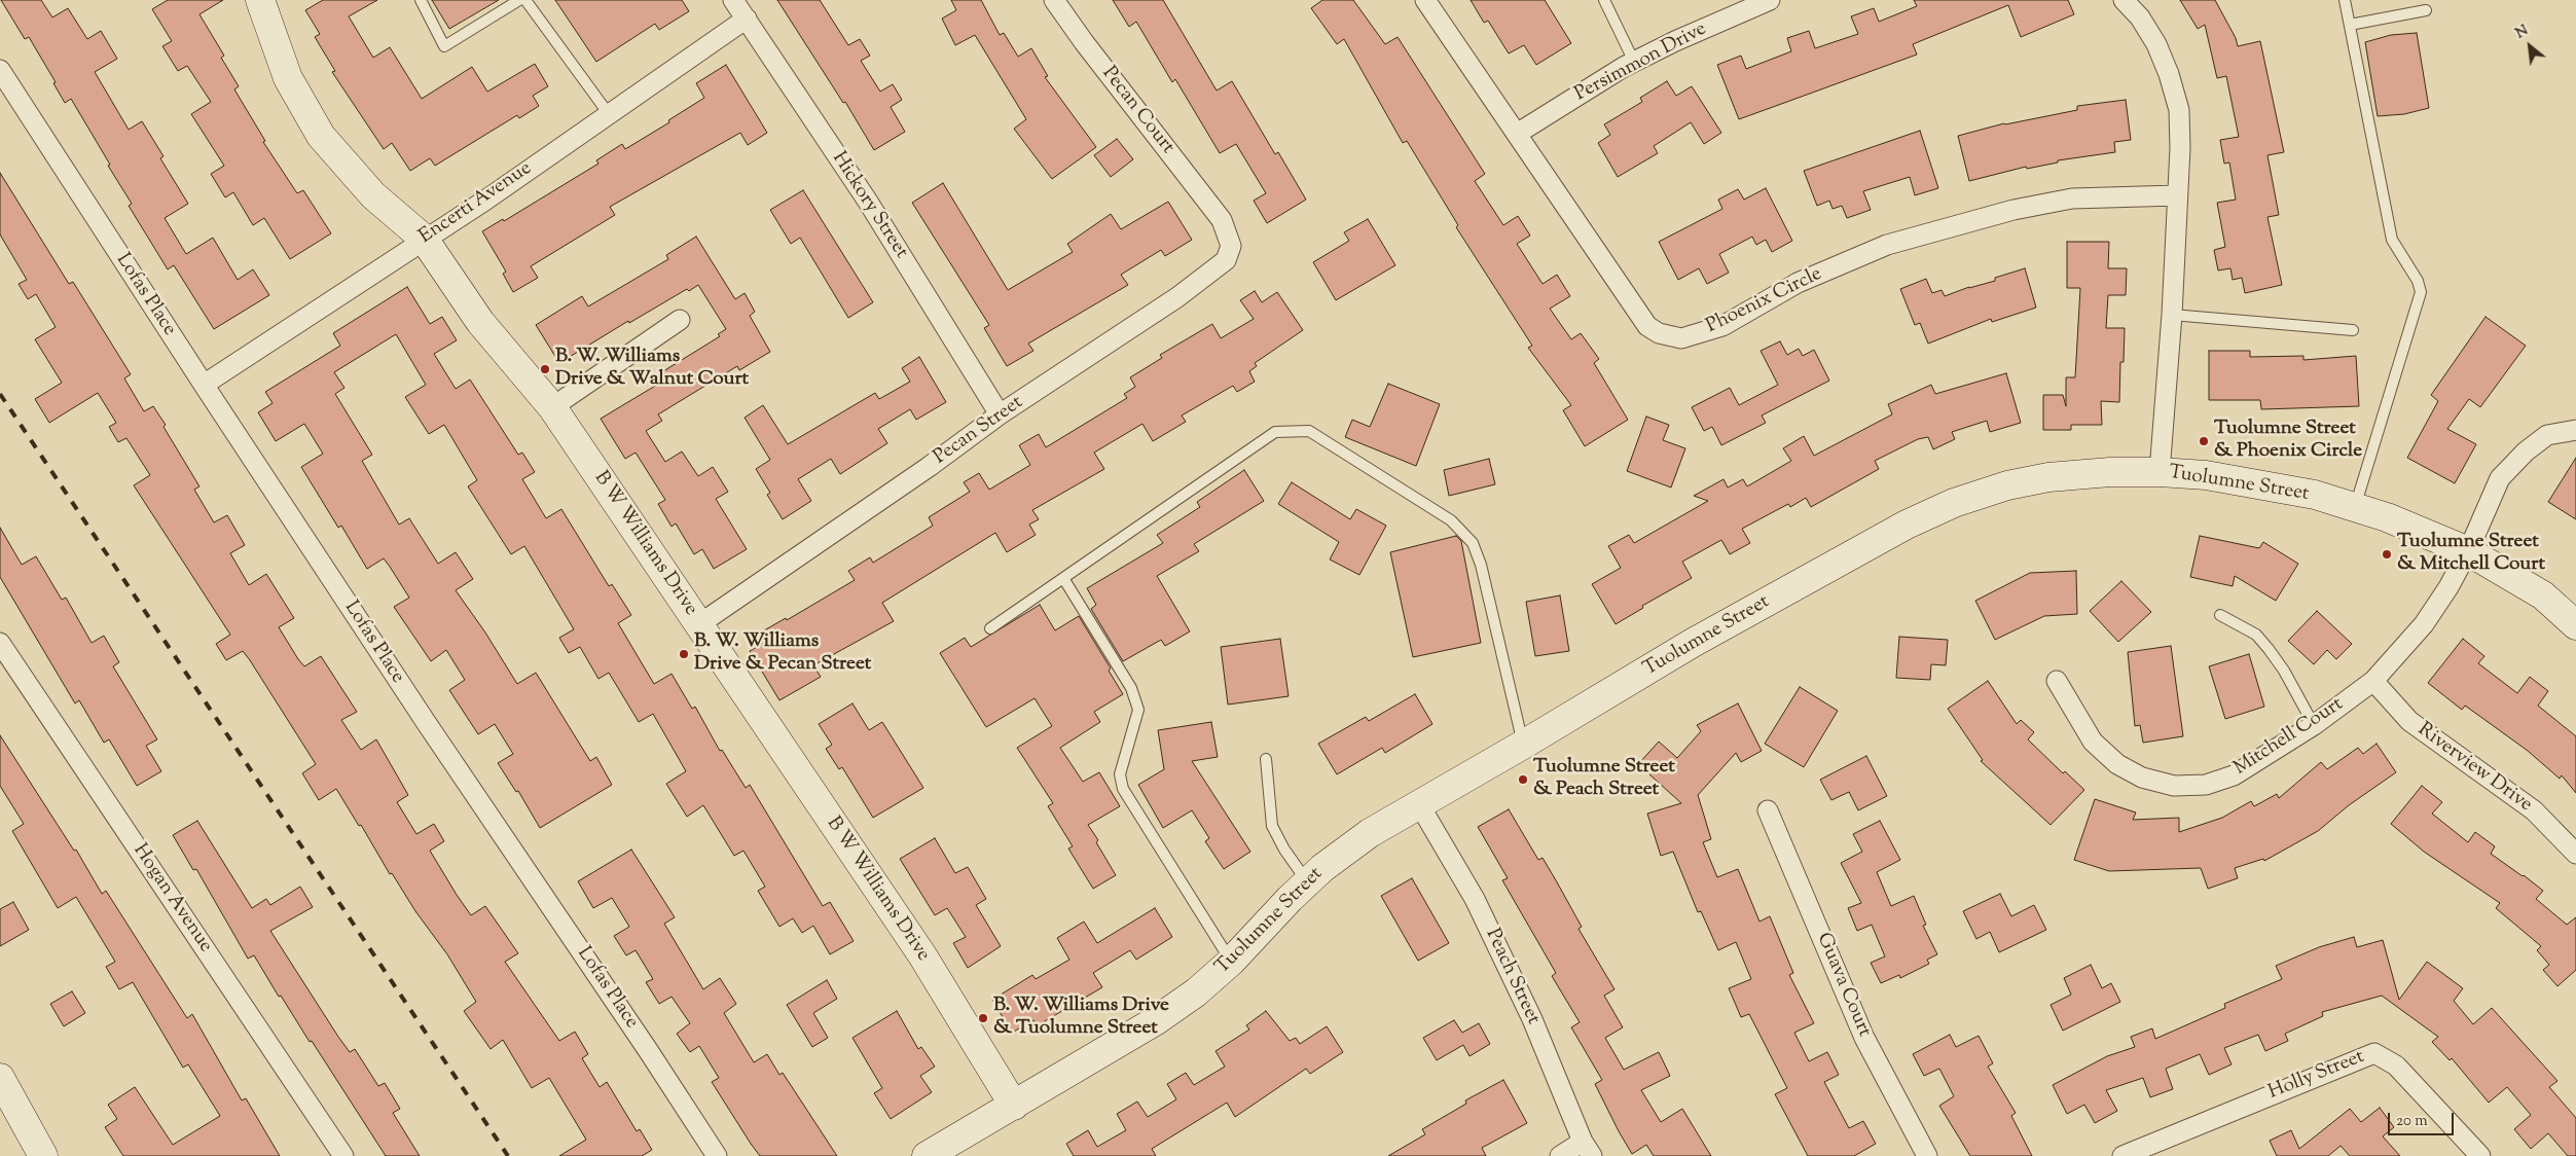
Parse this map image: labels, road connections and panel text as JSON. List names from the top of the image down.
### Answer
{
  "streets": {
    "main road": ["Tuolumne Street", "B W Williams Drive"],
    "street": [
      "Persimmon Drive",
      "Pecan Court",
      "Encerti Avenue",
      "Hickory Street",
      "Lofas Place",
      "Phoenix Circle",
      "Pecan Street",
      "Mitchell Court",
      "Riverview Drive",
      "Hogan Avenue",
      "Peach Street",
      "Guava Court",
      "Holly Street"
    ]
  },
  "crossings": [
    ["Persimmon Drive", "Phoenix Circle"],
    ["Pecan Court", "Pecan Street"],
    ["Encerti Avenue", "Hickory Street"],
    ["Encerti Avenue", "Lofas Place"],
    ["Encerti Avenue", "B W Williams Drive"],
    ["Hickory Street", "Pecan Street"],
    ["Pecan Street", "B W Williams Drive"],
    ["Tuolumne Street", "B W Williams Drive"],
    ["Tuolumne Street", "Mitchell Court"],
    ["Tuolumne Street", "Peach Street"],
    ["Mitchell Court", "Riverview Drive"]
  ],
  "places": [
    "B. W. Williams Drive & Walnut Court",
    "Tuolumne Street & Phoenix Circle",
    "Tuolumne Street & Mitchell Court",
    "B. W. Williams Drive & Pecan Street",
    "Tuolumne Street & Peach Street",
    "B. W. Williams Drive & Tuolumne Street"
  ],
  "scale_bar": "20 m",
  "north": "top left"
}
